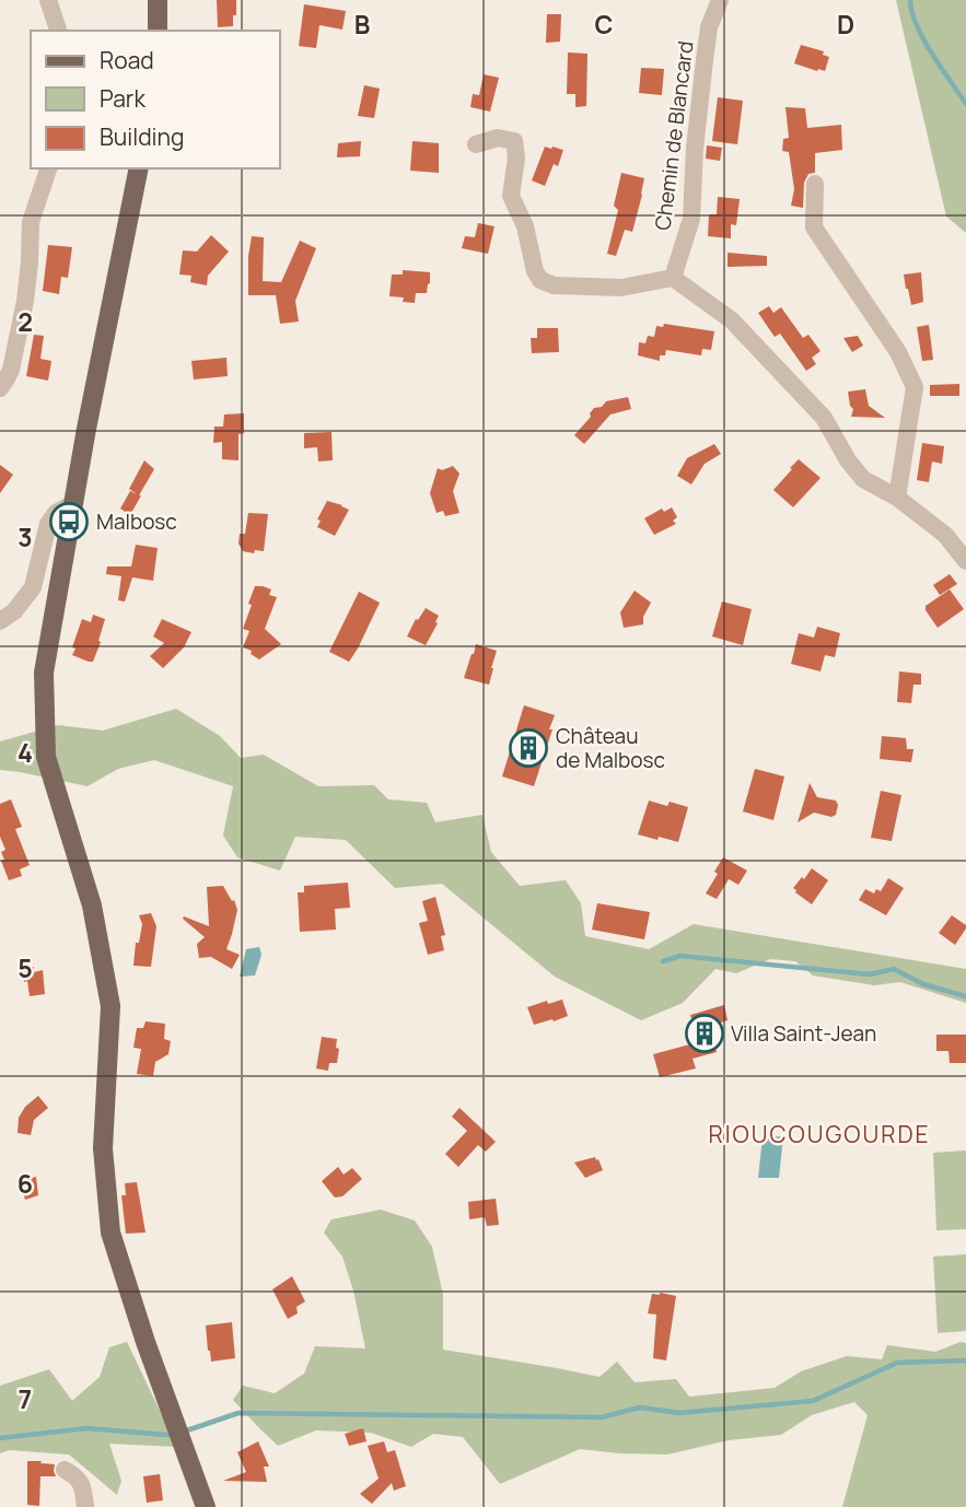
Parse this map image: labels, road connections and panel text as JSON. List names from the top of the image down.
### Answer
{
  "streets": {
    "street": ["Chemin de Blancard"]
  },
  "districts": ["RIOUCOUGOURDE"],
  "places": {
    "bus stop": ["Malbosc"],
    "building": ["Château de Malbosc", "Villa Saint-Jean"]
  },
  "legend": ["Road", "Park", "Building"],
  "grid": {
    "columns": ["B", "C", "D"],
    "rows": [
      "2",
      "3",
      "4",
      "5",
      "6",
      "7"
    ]
  }
}
